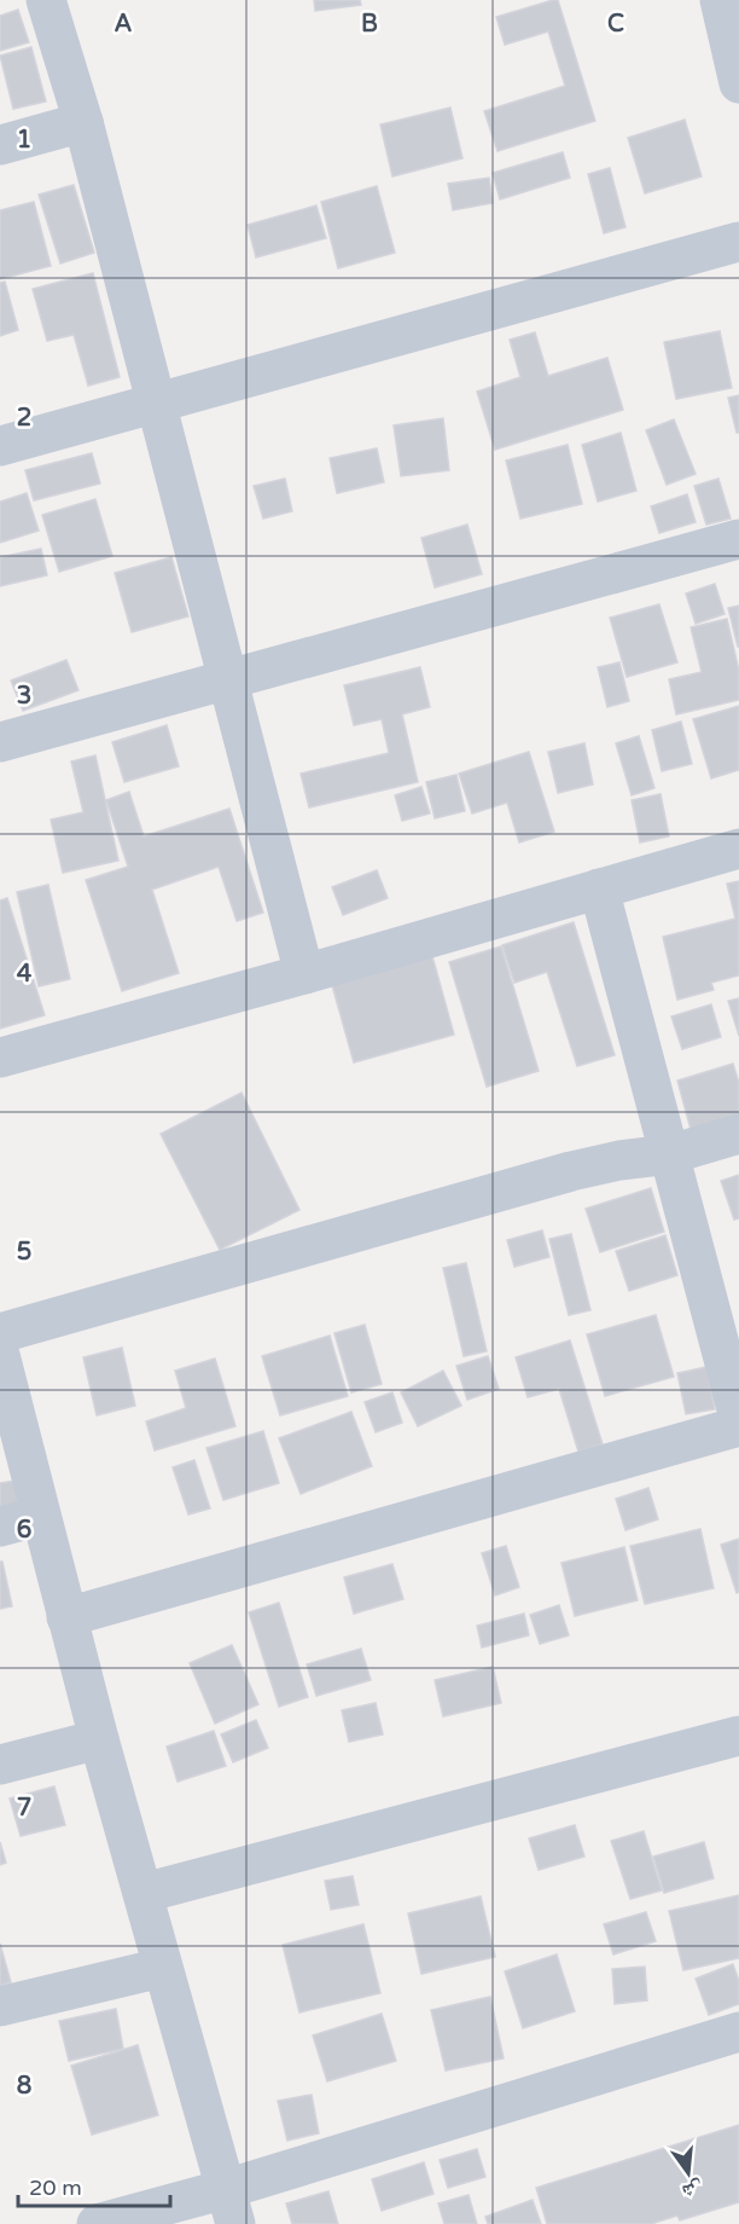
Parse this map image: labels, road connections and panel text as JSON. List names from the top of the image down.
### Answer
{
  "scale_bar": "20 m",
  "north": "bottom",
  "grid": {
    "columns": ["A", "B", "C"],
    "rows": [
      "1",
      "2",
      "3",
      "4",
      "5",
      "6",
      "7",
      "8"
    ]
  }
}
